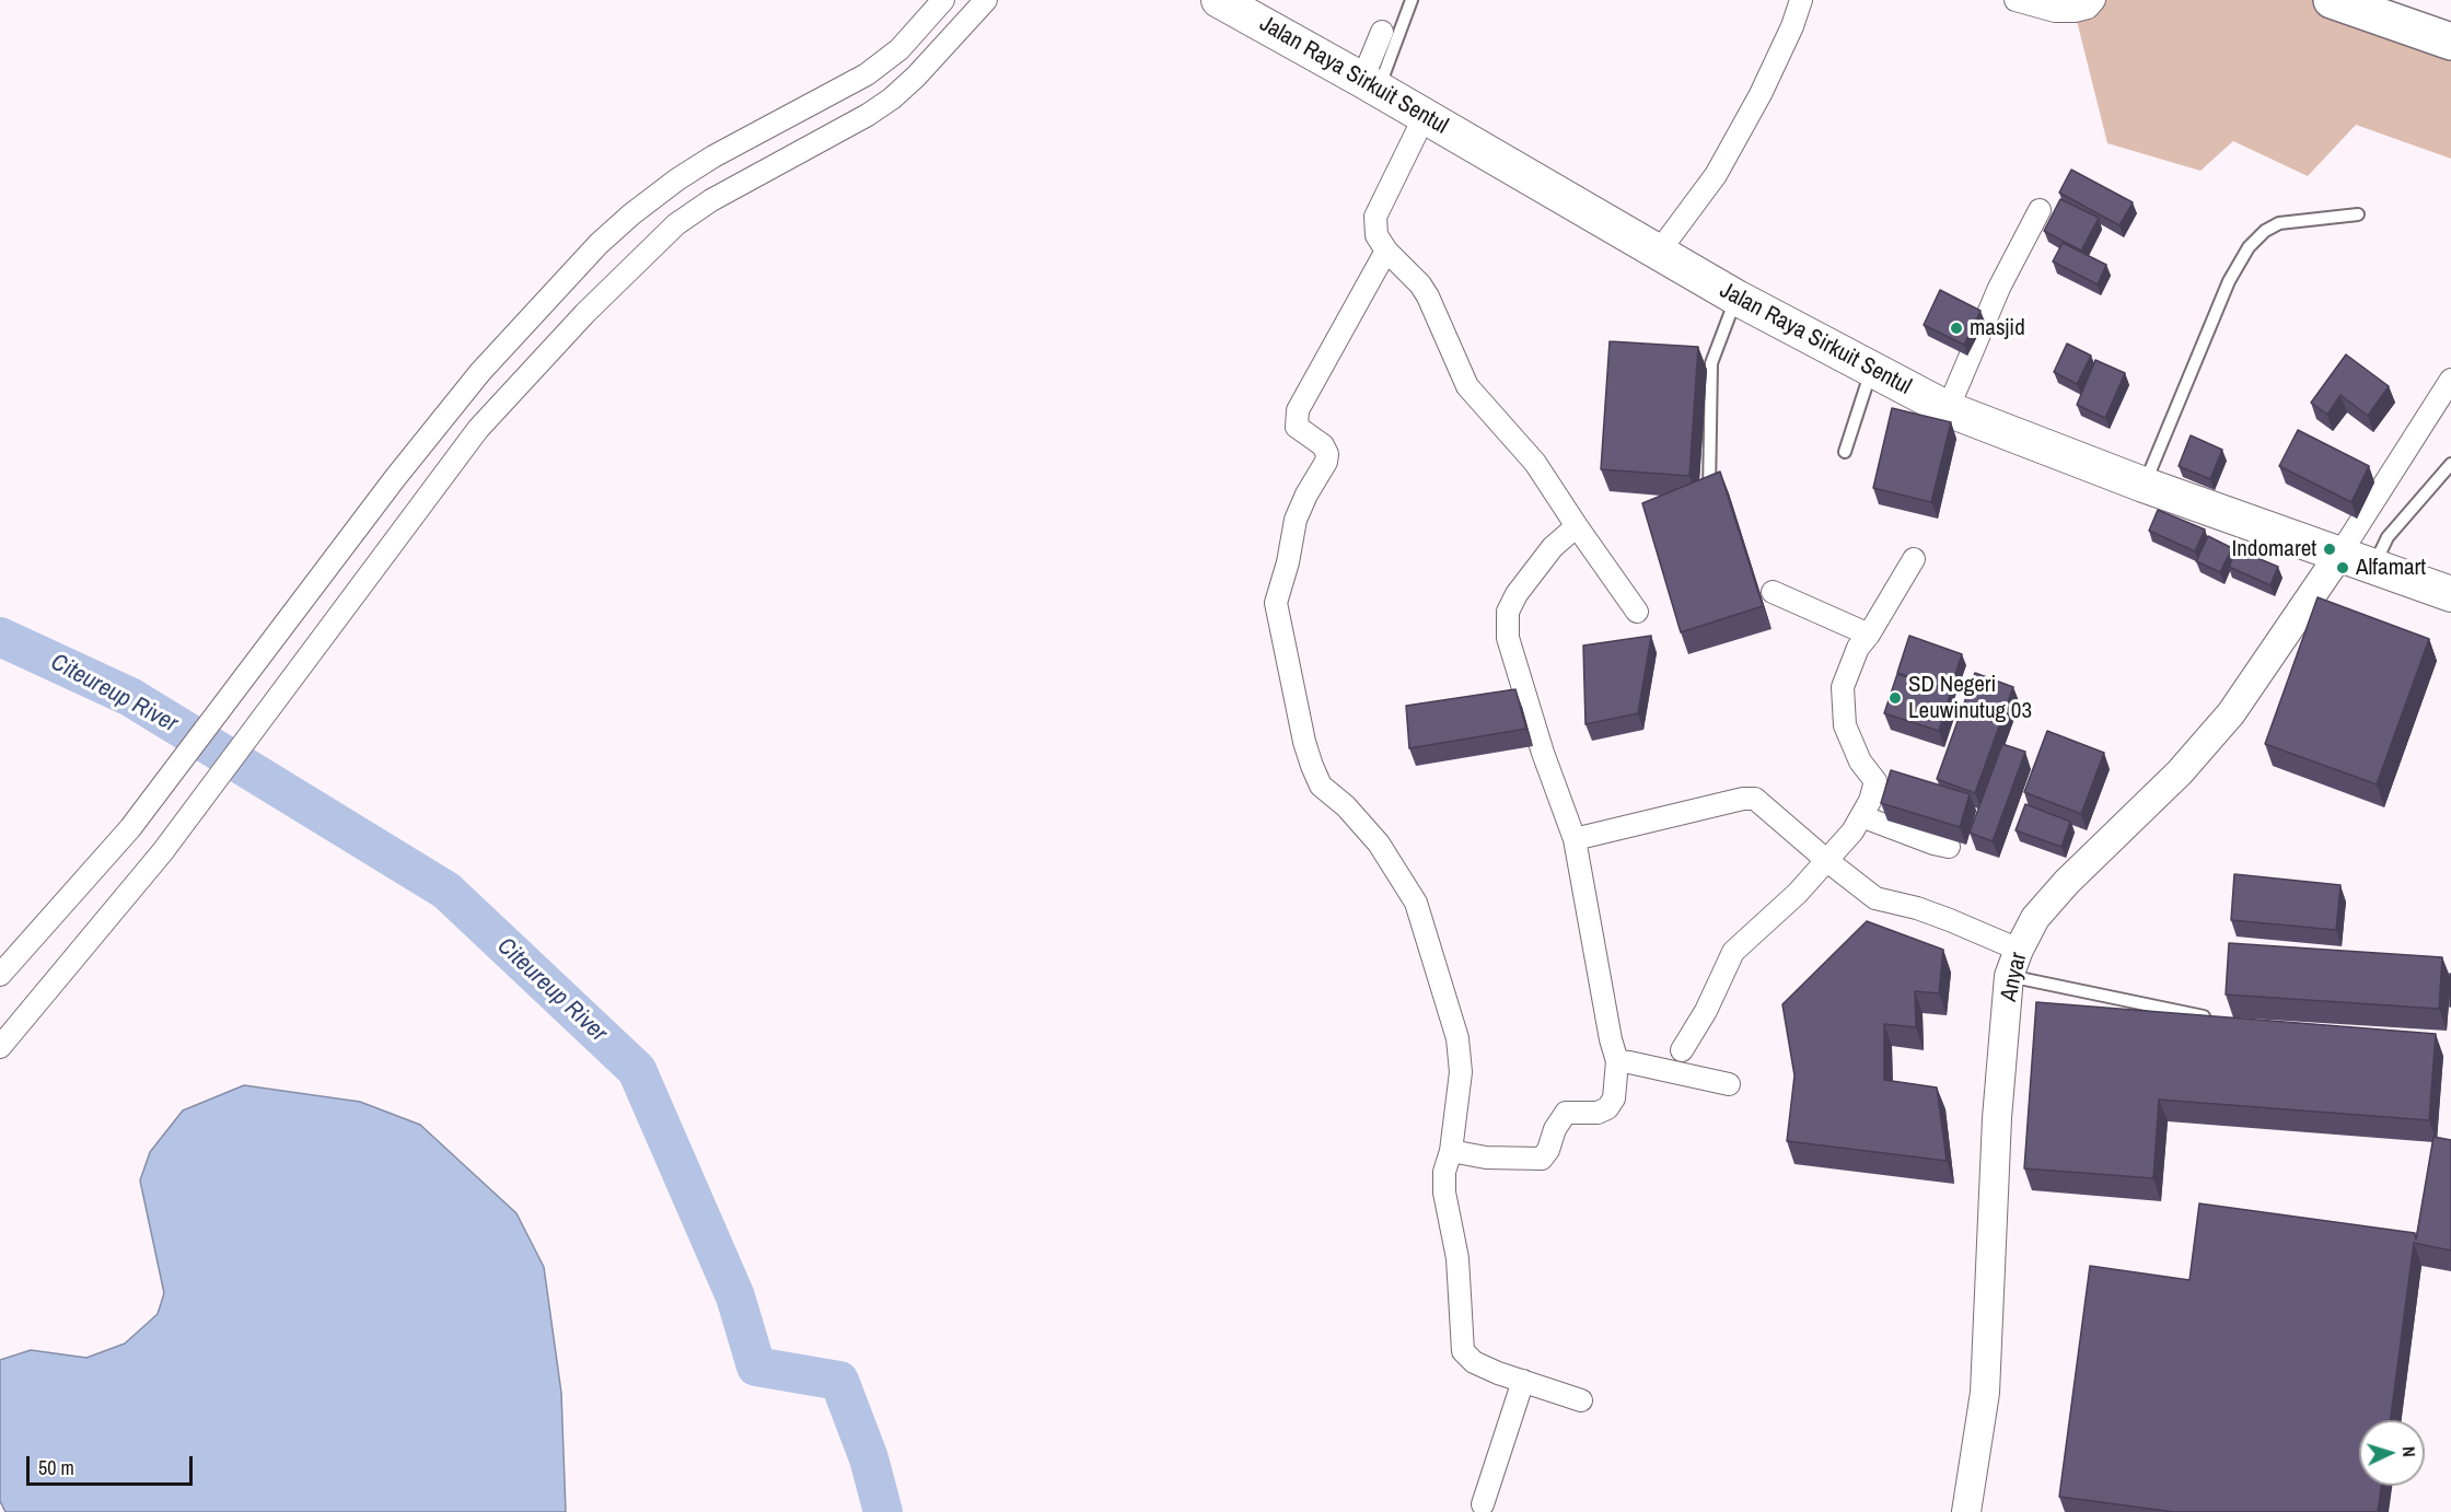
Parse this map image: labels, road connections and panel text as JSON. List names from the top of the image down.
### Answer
{
  "streets": {
    "main road": ["Jalan Raya Sirkuit Sentul"],
    "street": ["Anyar"]
  },
  "crossings": [
    ["Jalan Raya Sirkuit Sentul", "Anyar"]
  ],
  "water": ["Citeureup River"],
  "places": [
    "masjid",
    "Indomaret",
    "Alfamart",
    "SD Negeri Leuwinutug 03"
  ],
  "scale_bar": "50 m",
  "north": "right"
}
